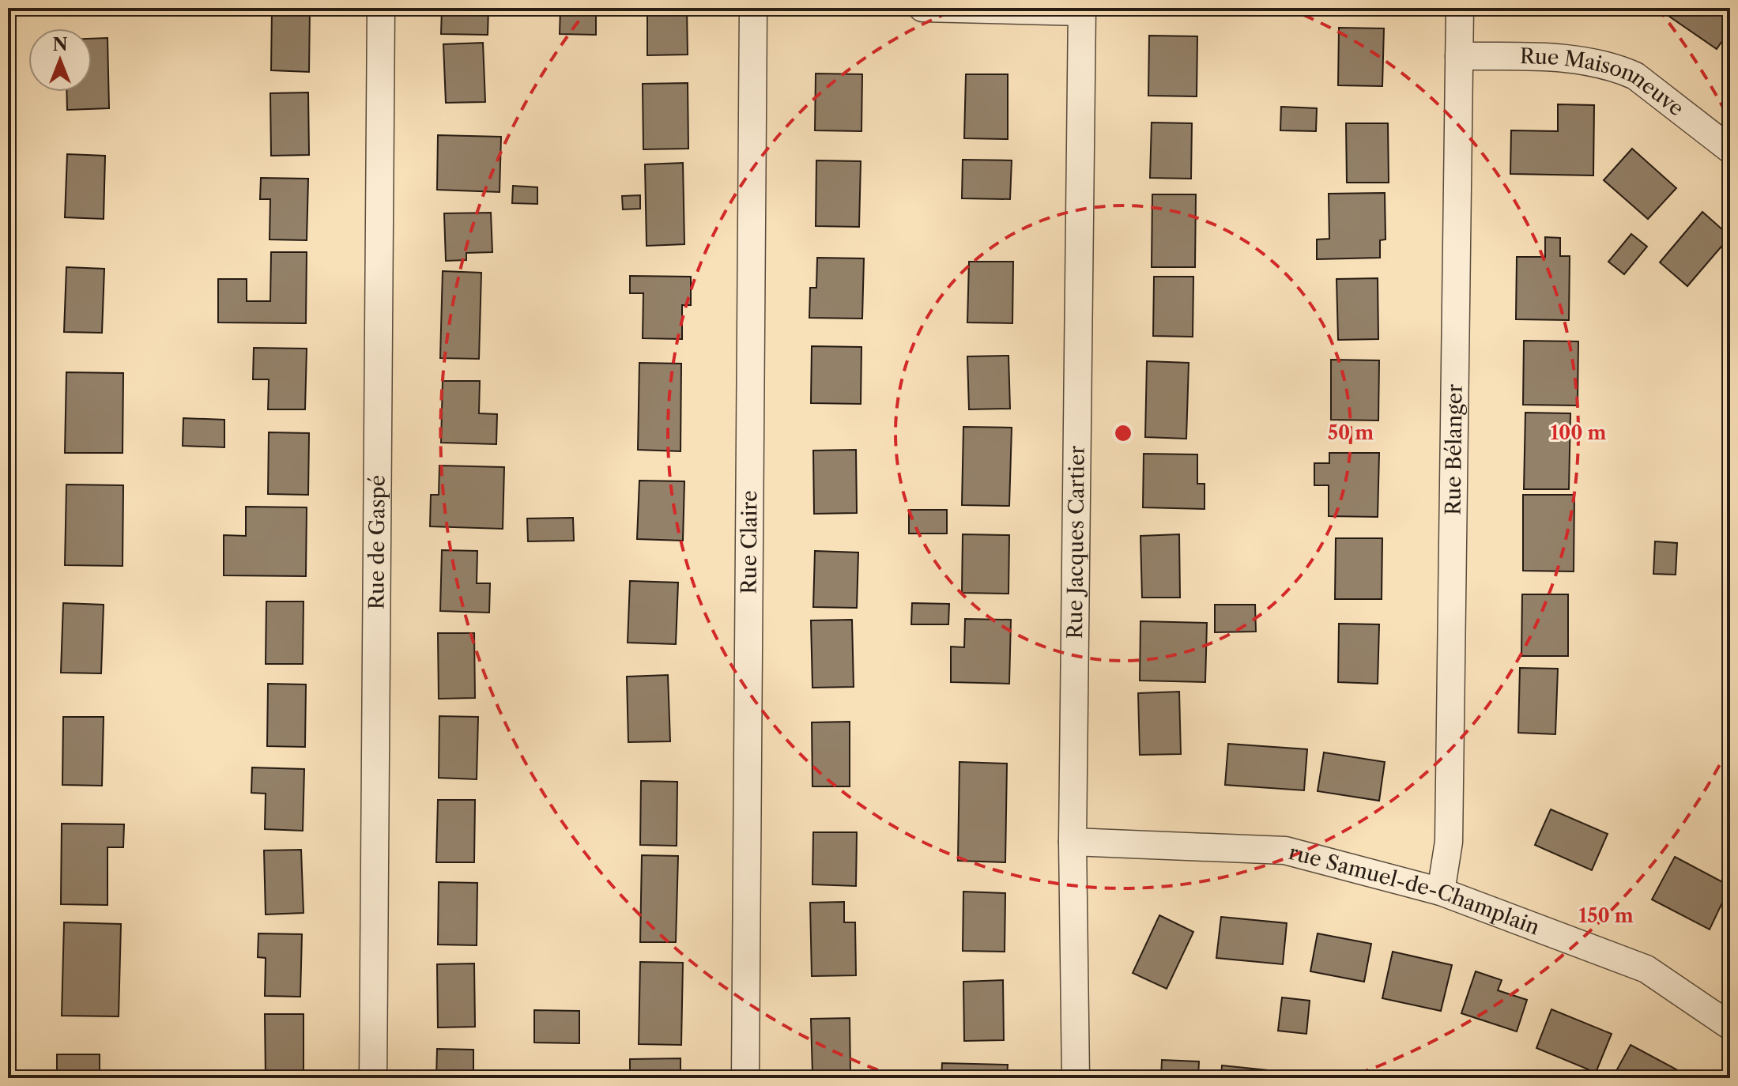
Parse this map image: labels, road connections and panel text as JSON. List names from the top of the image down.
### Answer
{
  "streets": {
    "street": [
      "Rue Maisonneuve",
      "Rue Bélanger",
      "Rue de Gaspé",
      "Rue Claire",
      "Rue Jacques Cartier",
      "rue Samuel-de-Champlain"
    ]
  },
  "crossings": [
    ["Rue Maisonneuve", "Rue Bélanger"],
    ["Rue Bélanger", "rue Samuel-de-Champlain"],
    ["Rue Jacques Cartier", "rue Samuel-de-Champlain"]
  ],
  "north": "top",
  "rings": ["50 m", "100 m", "150 m"]
}
